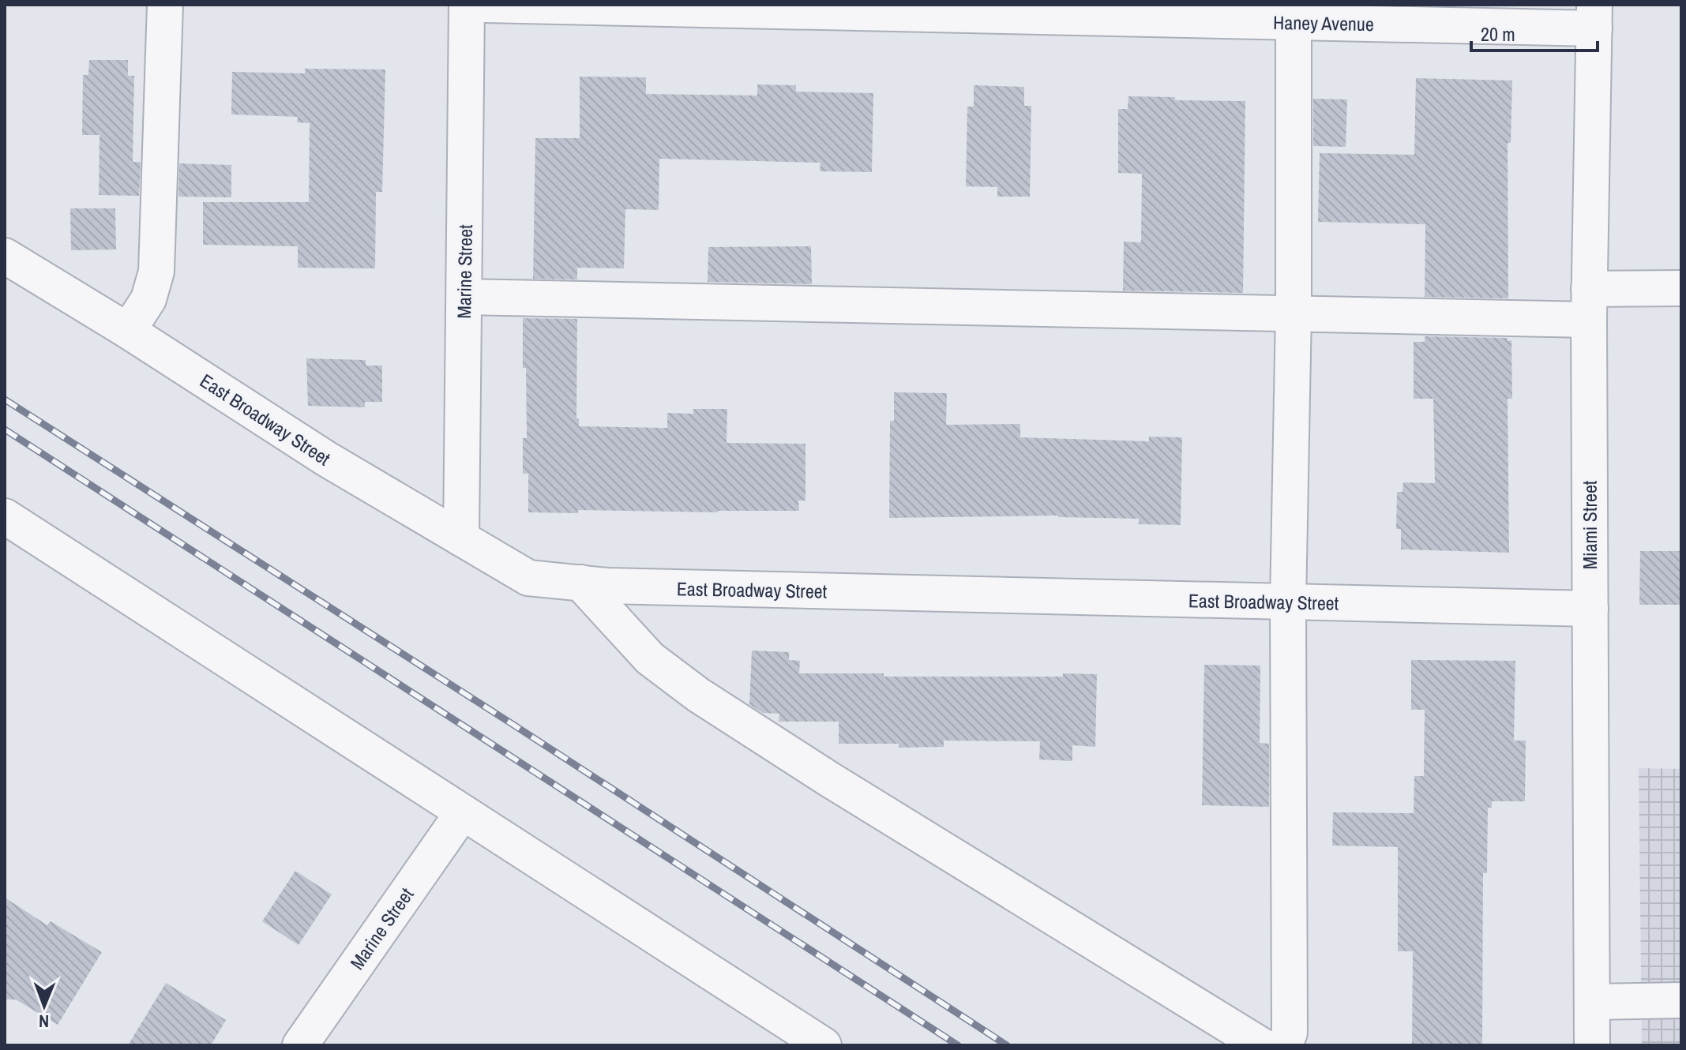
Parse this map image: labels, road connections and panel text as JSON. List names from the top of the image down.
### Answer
{
  "streets": {
    "street": [
      "Haney Avenue",
      "Marine Street",
      "East Broadway Street",
      "Miami Street"
    ]
  },
  "crossings": [
    ["Haney Avenue", "Miami Street"],
    ["Marine Street", "East Broadway Street"],
    ["East Broadway Street", "Miami Street"]
  ],
  "scale_bar": "20 m",
  "north": "bottom"
}
